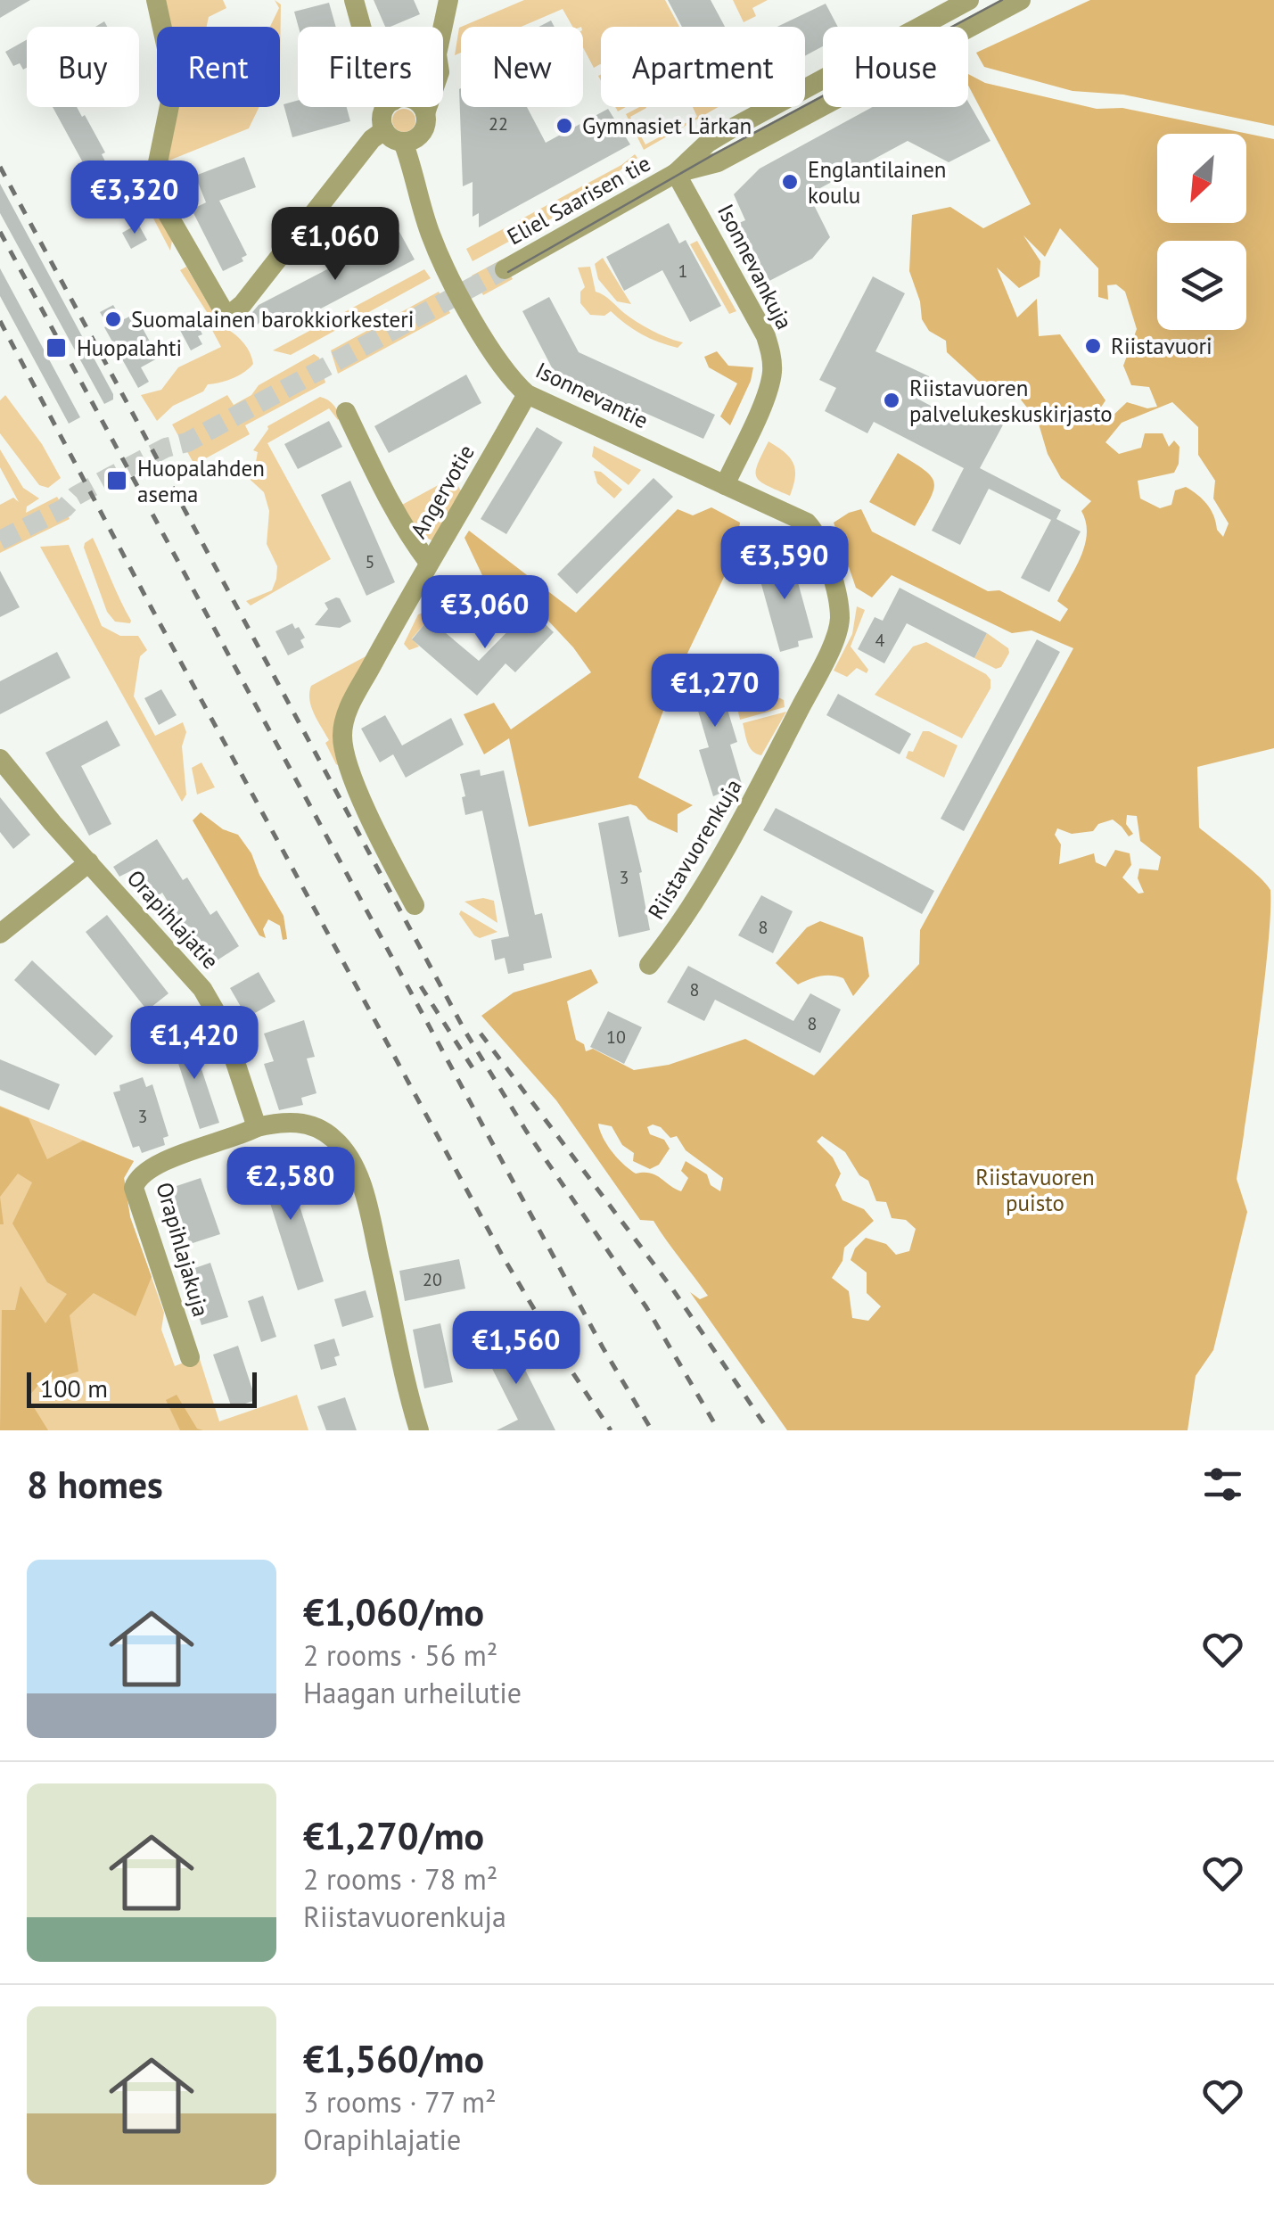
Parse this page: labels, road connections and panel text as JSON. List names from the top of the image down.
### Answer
{
  "streets": {
    "street": [
      "Eliel Saarisen tie",
      "Isonnevankuja",
      "Isonnevantie",
      "Angervotie",
      "Riistavuorenkuja",
      "Orapihlajatie",
      "Orapihlajakuja"
    ]
  },
  "crossings": [
    ["Eliel Saarisen tie", "Isonnevankuja"],
    ["Isonnevankuja", "Isonnevantie"],
    ["Isonnevantie", "Angervotie"],
    ["Isonnevantie", "Riistavuorenkuja"],
    ["Orapihlajatie", "Orapihlajakuja"]
  ],
  "parks": ["Riistavuoren puisto"],
  "places": {
    "other": [
      "Gymnasiet Lärkan",
      "Englantilainen koulu",
      "Suomalainen barokkiorkesteri",
      "Riistavuori",
      "Riistavuoren palvelukeskuskirjasto"
    ],
    "transit": ["Huopalahti", "Huopalahden asema"]
  },
  "house_numbers": [
    "22",
    "1",
    "5",
    "4",
    "3",
    "8",
    "8",
    "8",
    "10",
    "3",
    "20"
  ],
  "scale_bar": "100 m",
  "north": "bottom left",
  "page": {
    "chip": [
      "Buy",
      "Rent",
      "Filters",
      "New",
      "Apartment",
      "House"
    ],
    "price": [
      "€3,320",
      "€1,060",
      "€3,590",
      "€3,060",
      "€1,270",
      "€1,420",
      "€2,580",
      "€1,560"
    ],
    "scale": "100 m",
    "heading": "8 homes",
    "list": [
      {
        "name": "€1,060/mo",
        "note": "2 rooms · 56 m² · Haagan urheilutie"
      },
      {
        "name": "€1,270/mo",
        "note": "2 rooms · 78 m² · Riistavuorenkuja"
      },
      {
        "name": "€1,560/mo",
        "note": "3 rooms · 77 m² · Orapihlajatie"
      }
    ]
  }
}
